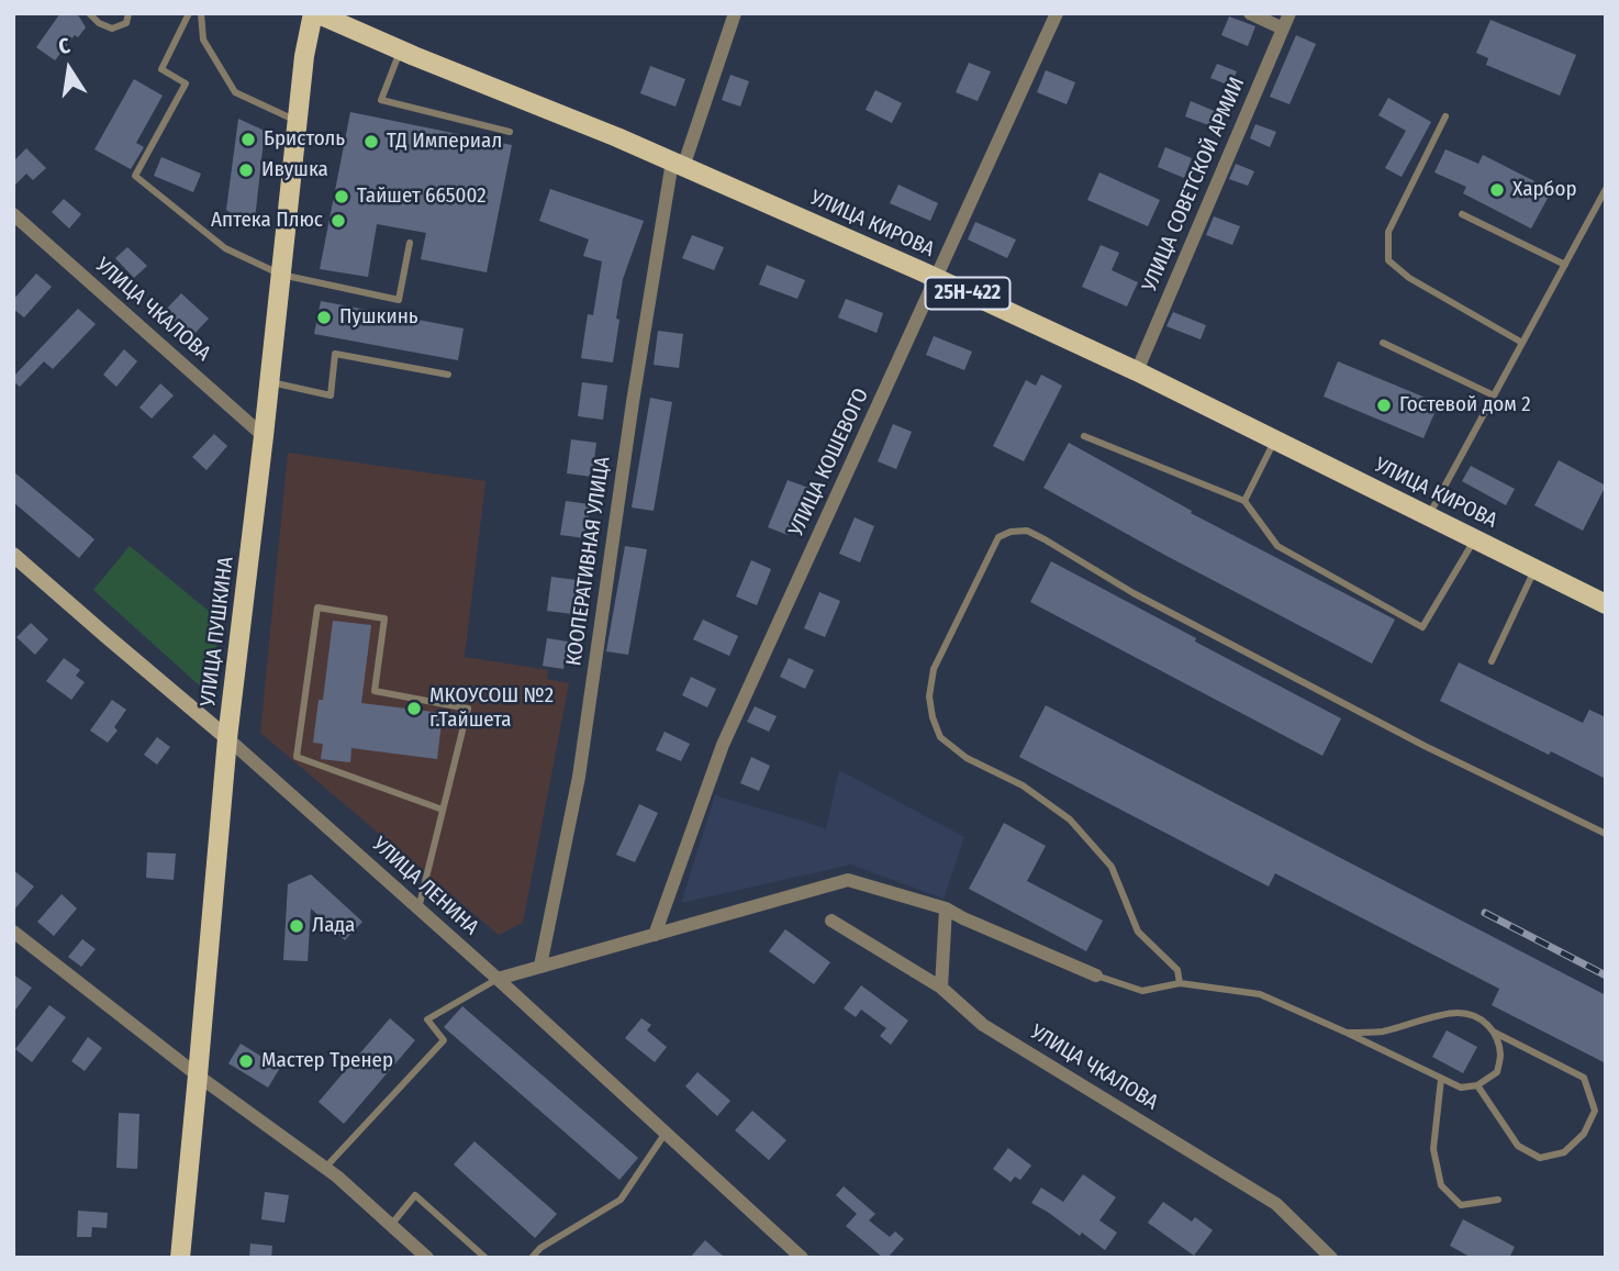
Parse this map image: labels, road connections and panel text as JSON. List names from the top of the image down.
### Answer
{
  "streets": {
    "main road": [
      "УЛИЦА КИРОВА",
      "25Н-422",
      "УЛИЦА ПУШКИНА",
      "УЛИЦА ЛЕНИНА"
    ],
    "street": [
      "УЛИЦА СОВЕТСКОЙ АРМИИ",
      "УЛИЦА ЧКАЛОВА",
      "УЛИЦА КОШЕВОГО",
      "КООПЕРАТИВНАЯ УЛИЦА"
    ]
  },
  "crossings": [
    ["УЛИЦА СОВЕТСКОЙ АРМИИ", "УЛИЦА КИРОВА"],
    ["УЛИЦА КИРОВА", "УЛИЦА КОШЕВОГО"],
    ["УЛИЦА КИРОВА", "КООПЕРАТИВНАЯ УЛИЦА"],
    ["УЛИЦА КИРОВА", "УЛИЦА ПУШКИНА"],
    ["УЛИЦА ЧКАЛОВА", "УЛИЦА ПУШКИНА"],
    ["УЛИЦА ПУШКИНА", "УЛИЦА ЛЕНИНА"]
  ],
  "places": [
    "Бристоль",
    "ТД Империал",
    "Ивушка",
    "Харбор",
    "Тайшет 665002",
    "Аптека Плюс",
    "Пушкинь",
    "Гостевой дом 2",
    "МКОУСОШ №2 г.Тайшета",
    "Лада",
    "Мастер Тренер"
  ],
  "north": "top"
}
